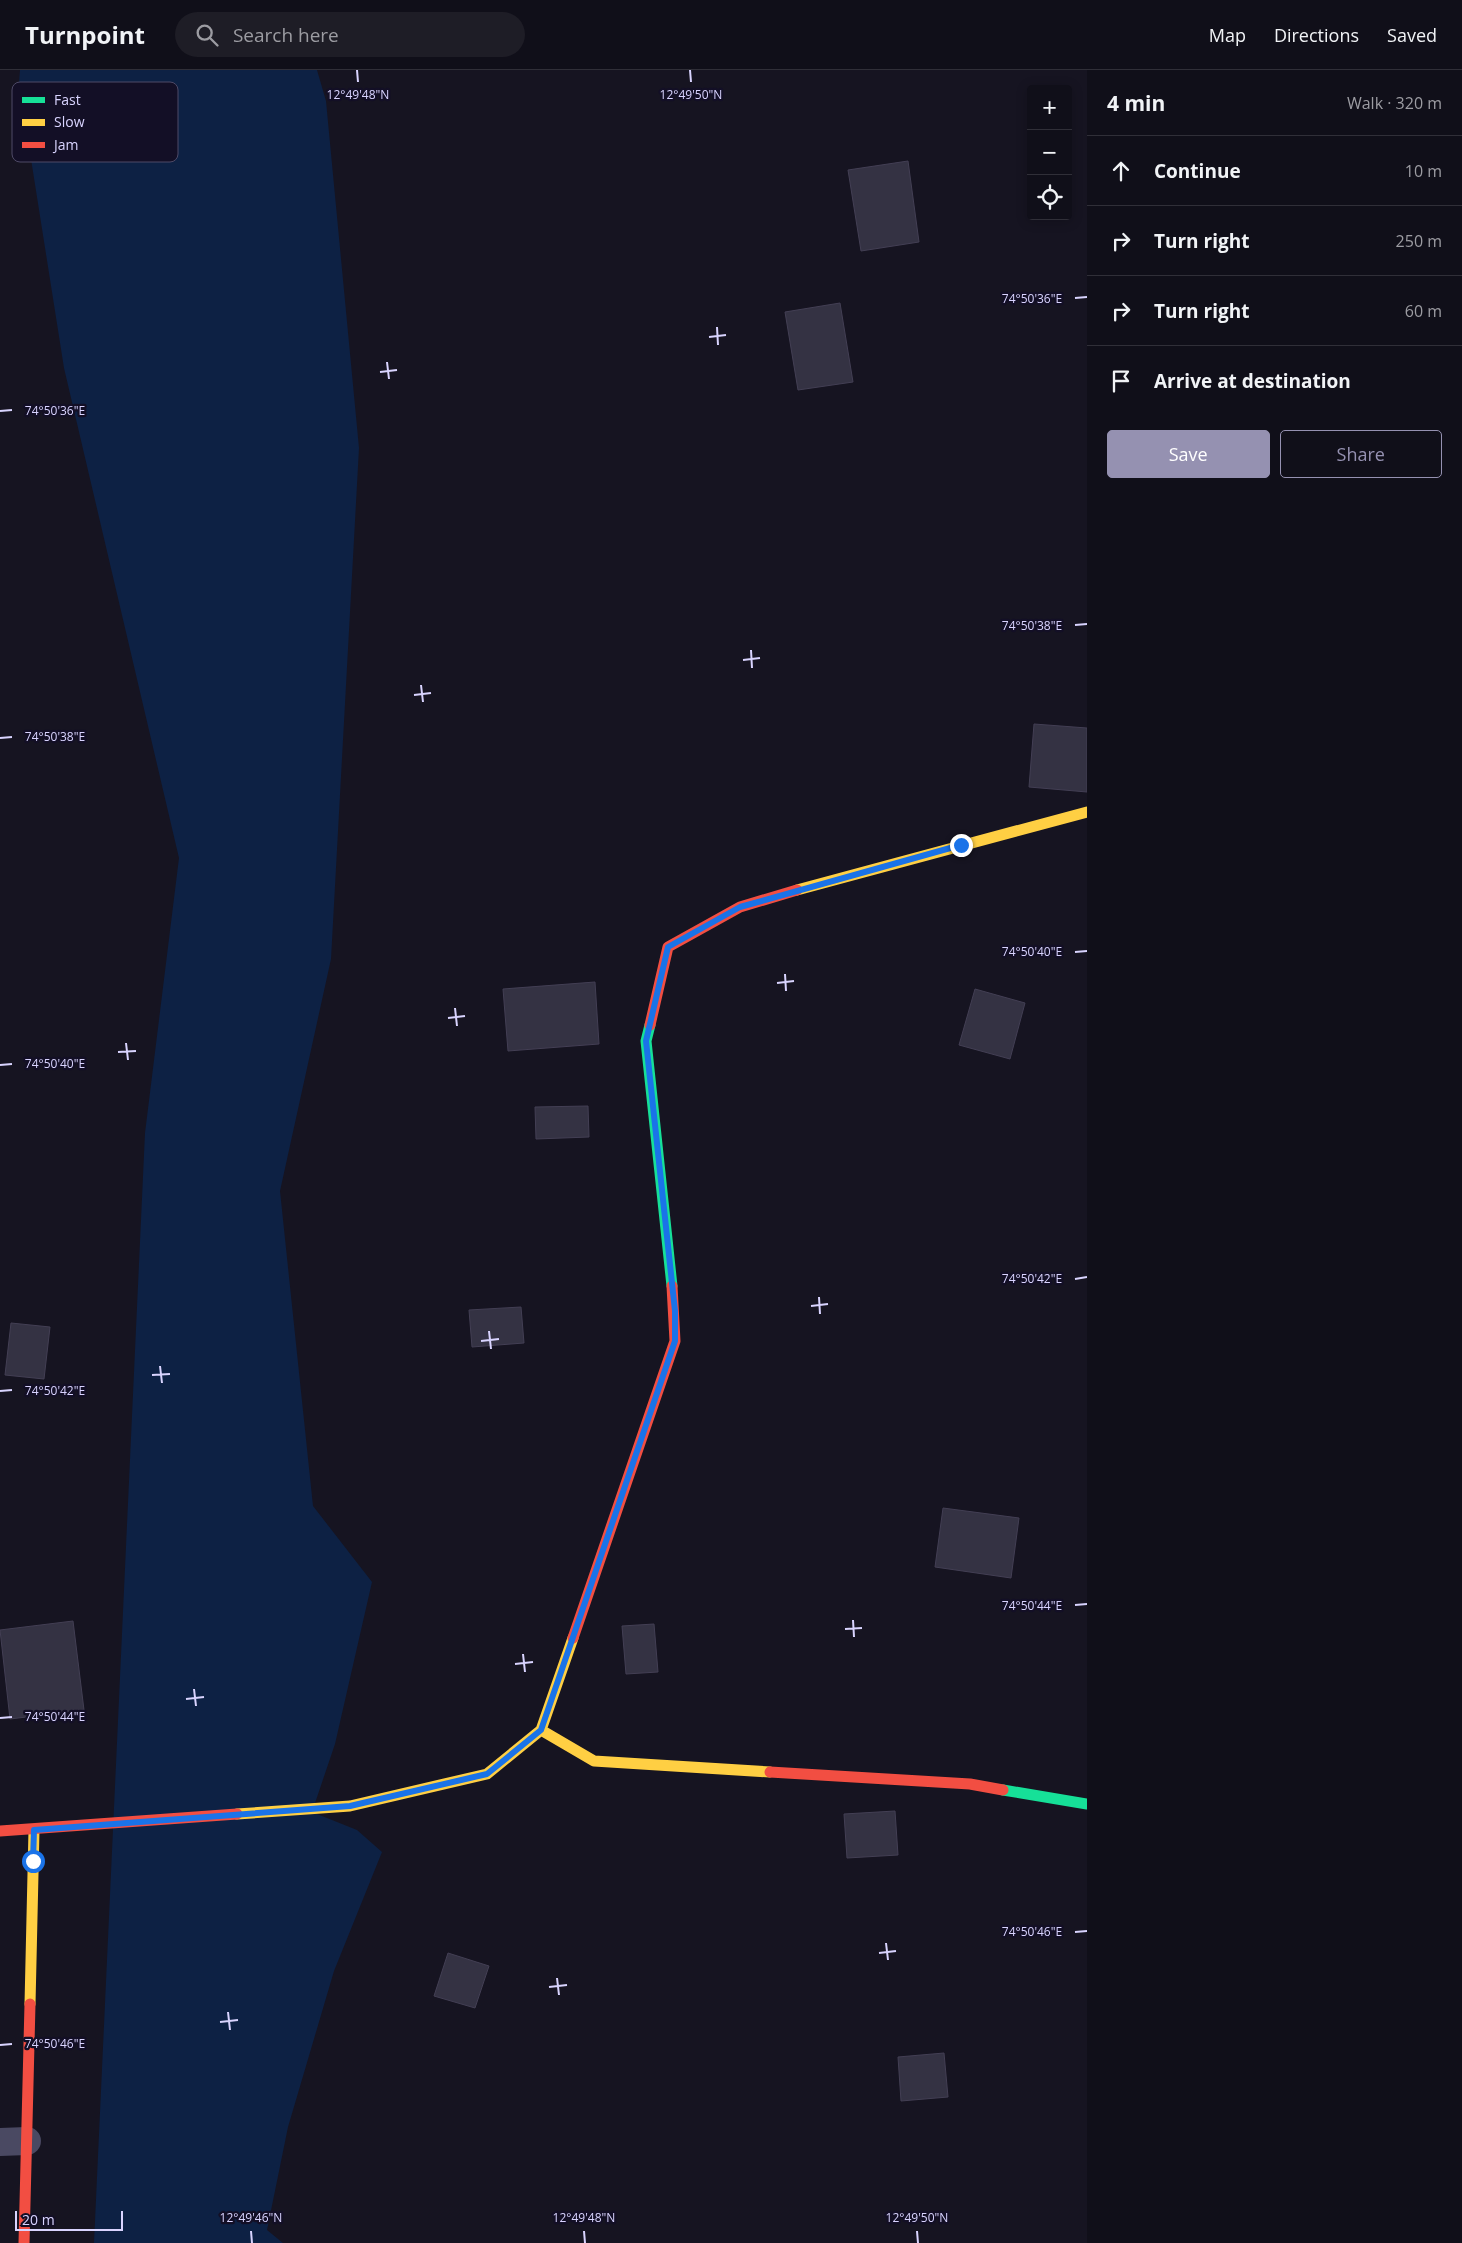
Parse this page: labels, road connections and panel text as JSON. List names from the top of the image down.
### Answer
{
  "legend": ["Fast", "Slow", "Jam"],
  "scale_bar": "20 m",
  "page": {
    "header": "Turnpoint",
    "search": "Search here",
    "nav": ["Map", "Directions", "Saved"],
    "heading": ["4 min", "Walk · 320 m"],
    "map_buttons": ["+", "−"],
    "list": [
      ["Continue", "10 m"],
      ["Turn right", "250 m"],
      ["Turn right", "60 m"],
      "Arrive at destination"
    ],
    "buttons": ["Save", "Share"],
    "scale": "20 m"
  },
  "coordinates": [
    "12°49'48\"N",
    "12°49'50\"N",
    "74°50'36\"E",
    "74°50'38\"E",
    "74°50'40\"E",
    "74°50'42\"E",
    "74°50'44\"E",
    "74°50'46\"E",
    "12°49'46\"N"
  ]
}
